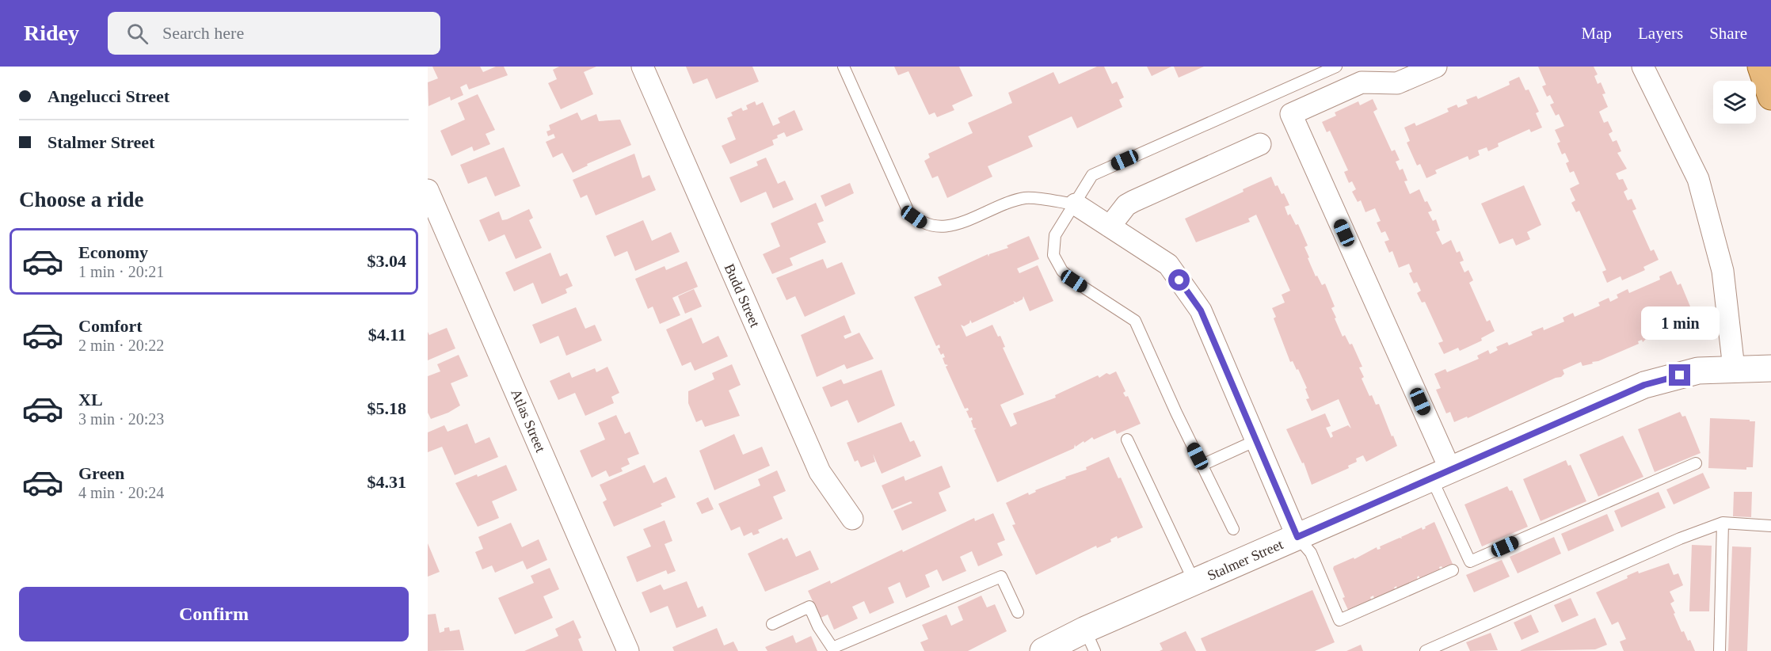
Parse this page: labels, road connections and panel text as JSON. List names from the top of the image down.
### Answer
{
  "streets": {
    "street": ["Budd Street", "Atlas Street", "Stalmer Street"]
  },
  "page": {
    "header": "Ridey",
    "search": "Search here",
    "nav": ["Map", "Layers", "Share"],
    "banner": ["Angelucci Street", "Stalmer Street"],
    "heading": "Choose a ride",
    "list": [
      {
        "name": "Economy",
        "note": "1 min · 20:21",
        "value": "$3.04"
      },
      {
        "name": "Comfort",
        "note": "2 min · 20:22",
        "value": "$4.11"
      },
      {
        "name": "XL",
        "note": "3 min · 20:23",
        "value": "$5.18"
      },
      {
        "name": "Green",
        "note": "4 min · 20:24",
        "value": "$4.31"
      }
    ],
    "bubble": "1 min",
    "buttons": "Confirm"
  }
}
